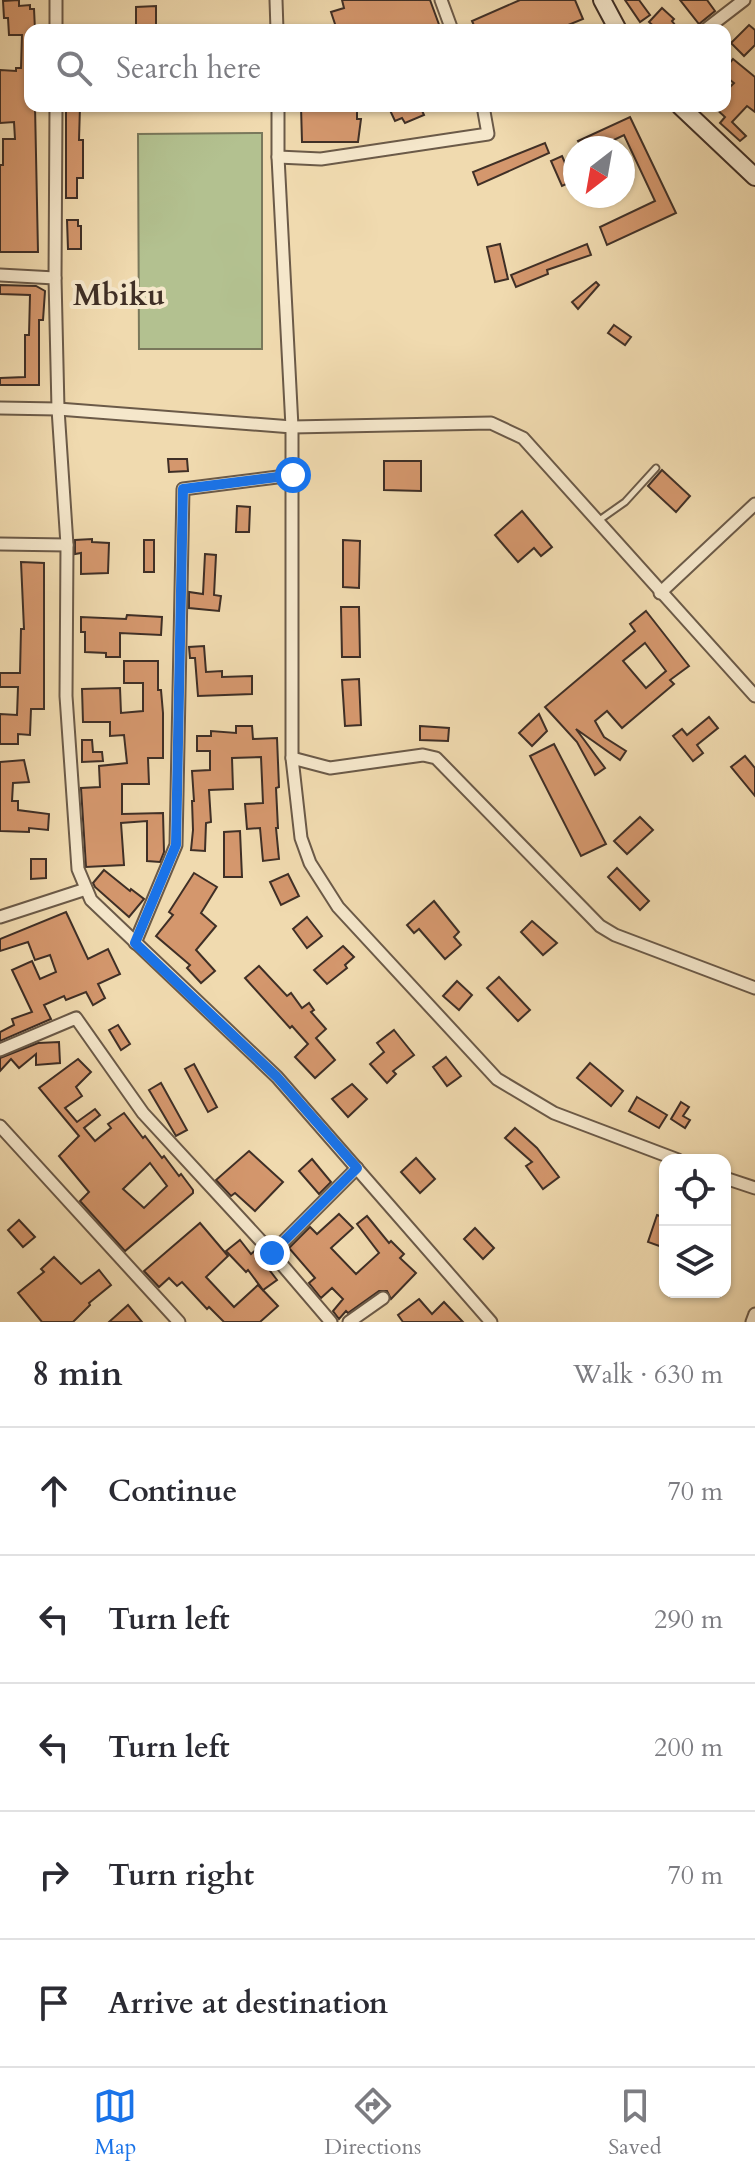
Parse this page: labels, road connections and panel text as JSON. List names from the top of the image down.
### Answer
{
  "districts": ["Mbiku"],
  "north": "bottom left",
  "page": {
    "search": "Search here",
    "heading": ["8 min", "Walk · 630 m"],
    "list": [
      ["Continue", "70 m"],
      ["Turn left", "290 m"],
      ["Turn left", "200 m"],
      ["Turn right", "70 m"],
      "Arrive at destination"
    ],
    "nav": ["Map", "Directions", "Saved"]
  }
}
